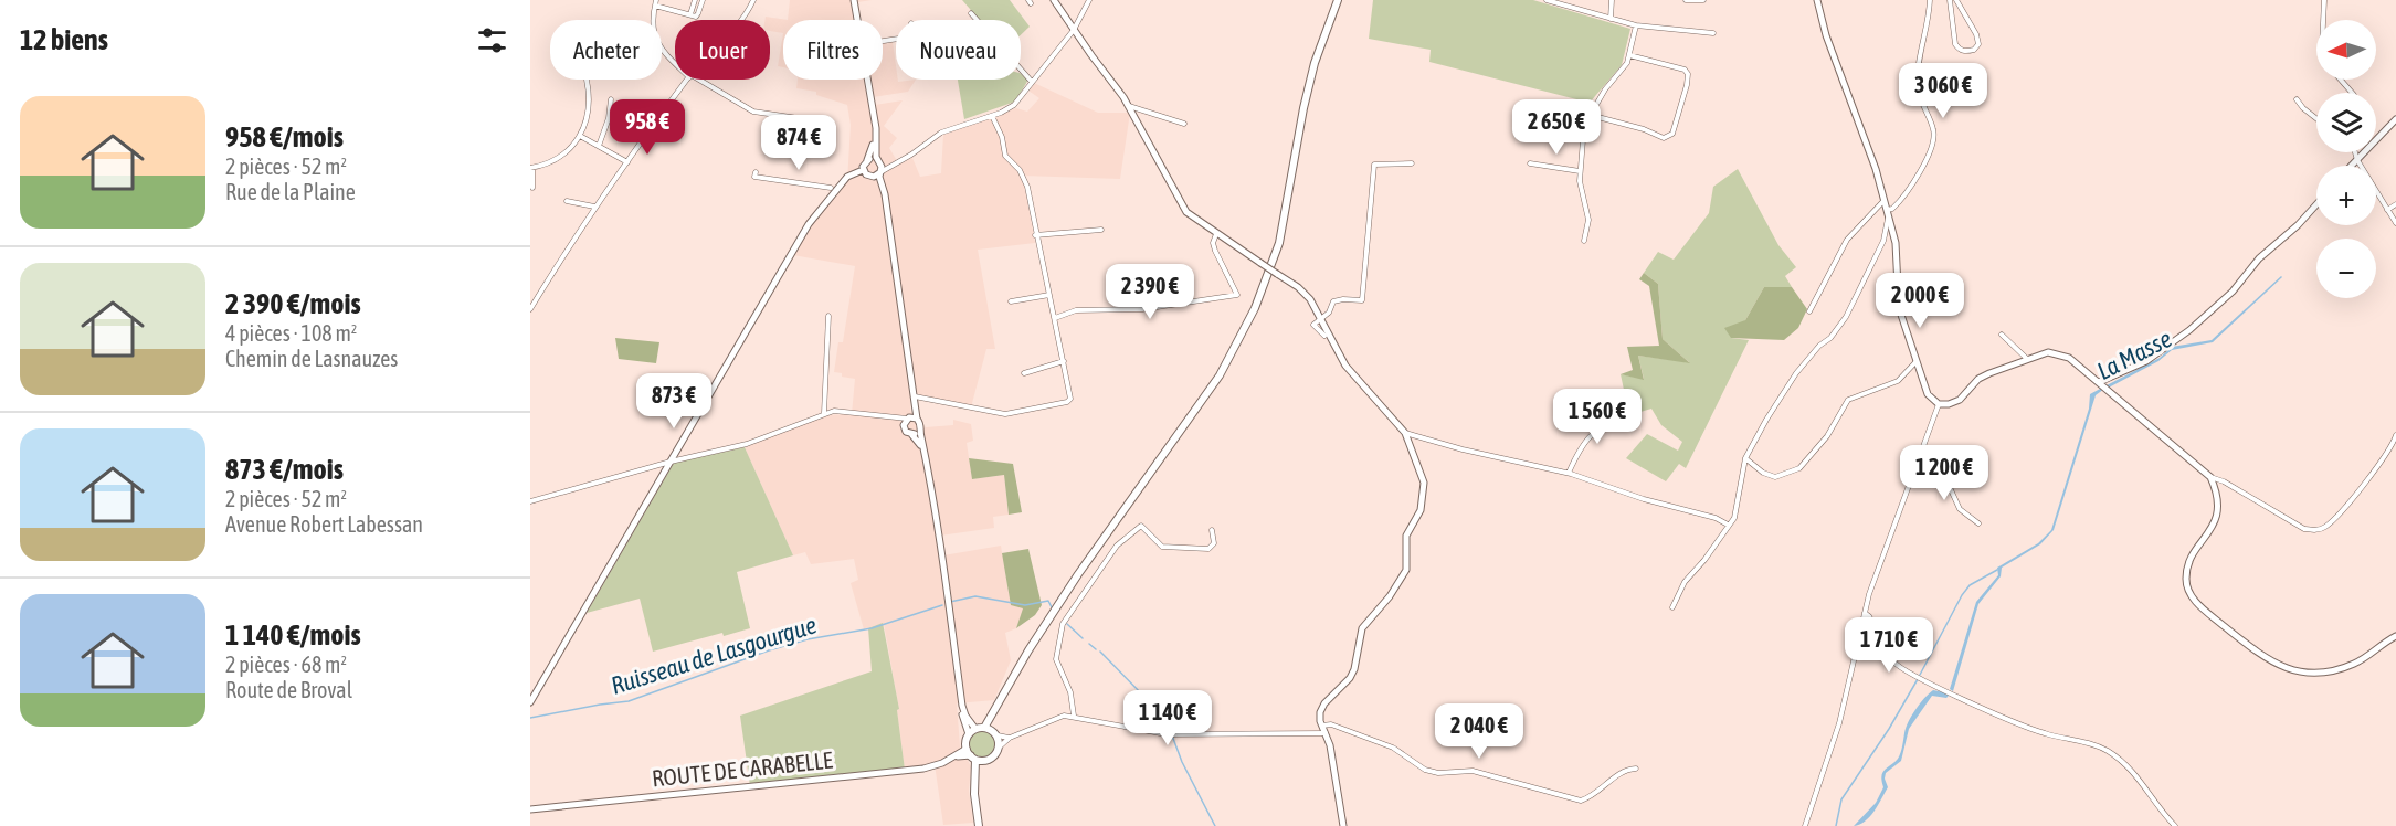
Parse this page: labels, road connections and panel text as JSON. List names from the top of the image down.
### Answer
{
  "streets": {
    "street": ["ROUTE DE CARABELLE"]
  },
  "water": ["La Masse", "Ruisseau de Lasgourgue"],
  "north": "left",
  "page": {
    "heading": "12 biens",
    "map_buttons": ["+", "−"],
    "chip": [
      "Acheter",
      "Louer",
      "Filtres",
      "Nouveau"
    ],
    "price": [
      "3 060 €",
      "958 €",
      "2 650 €",
      "874 €",
      "2 390 €",
      "2 000 €",
      "873 €",
      "1 560 €",
      "1 200 €",
      "1 710 €",
      "1 140 €",
      "2 040 €"
    ],
    "list": [
      {
        "name": "958 €/mois",
        "note": "2 pièces · 52 m² · Rue de la Plaine"
      },
      {
        "name": "2 390 €/mois",
        "note": "4 pièces · 108 m² · Chemin de Lasnauzes"
      },
      {
        "name": "873 €/mois",
        "note": "2 pièces · 52 m² · Avenue Robert Labessan"
      },
      {
        "name": "1 140 €/mois",
        "note": "2 pièces · 68 m² · Route de Broval"
      }
    ]
  }
}
